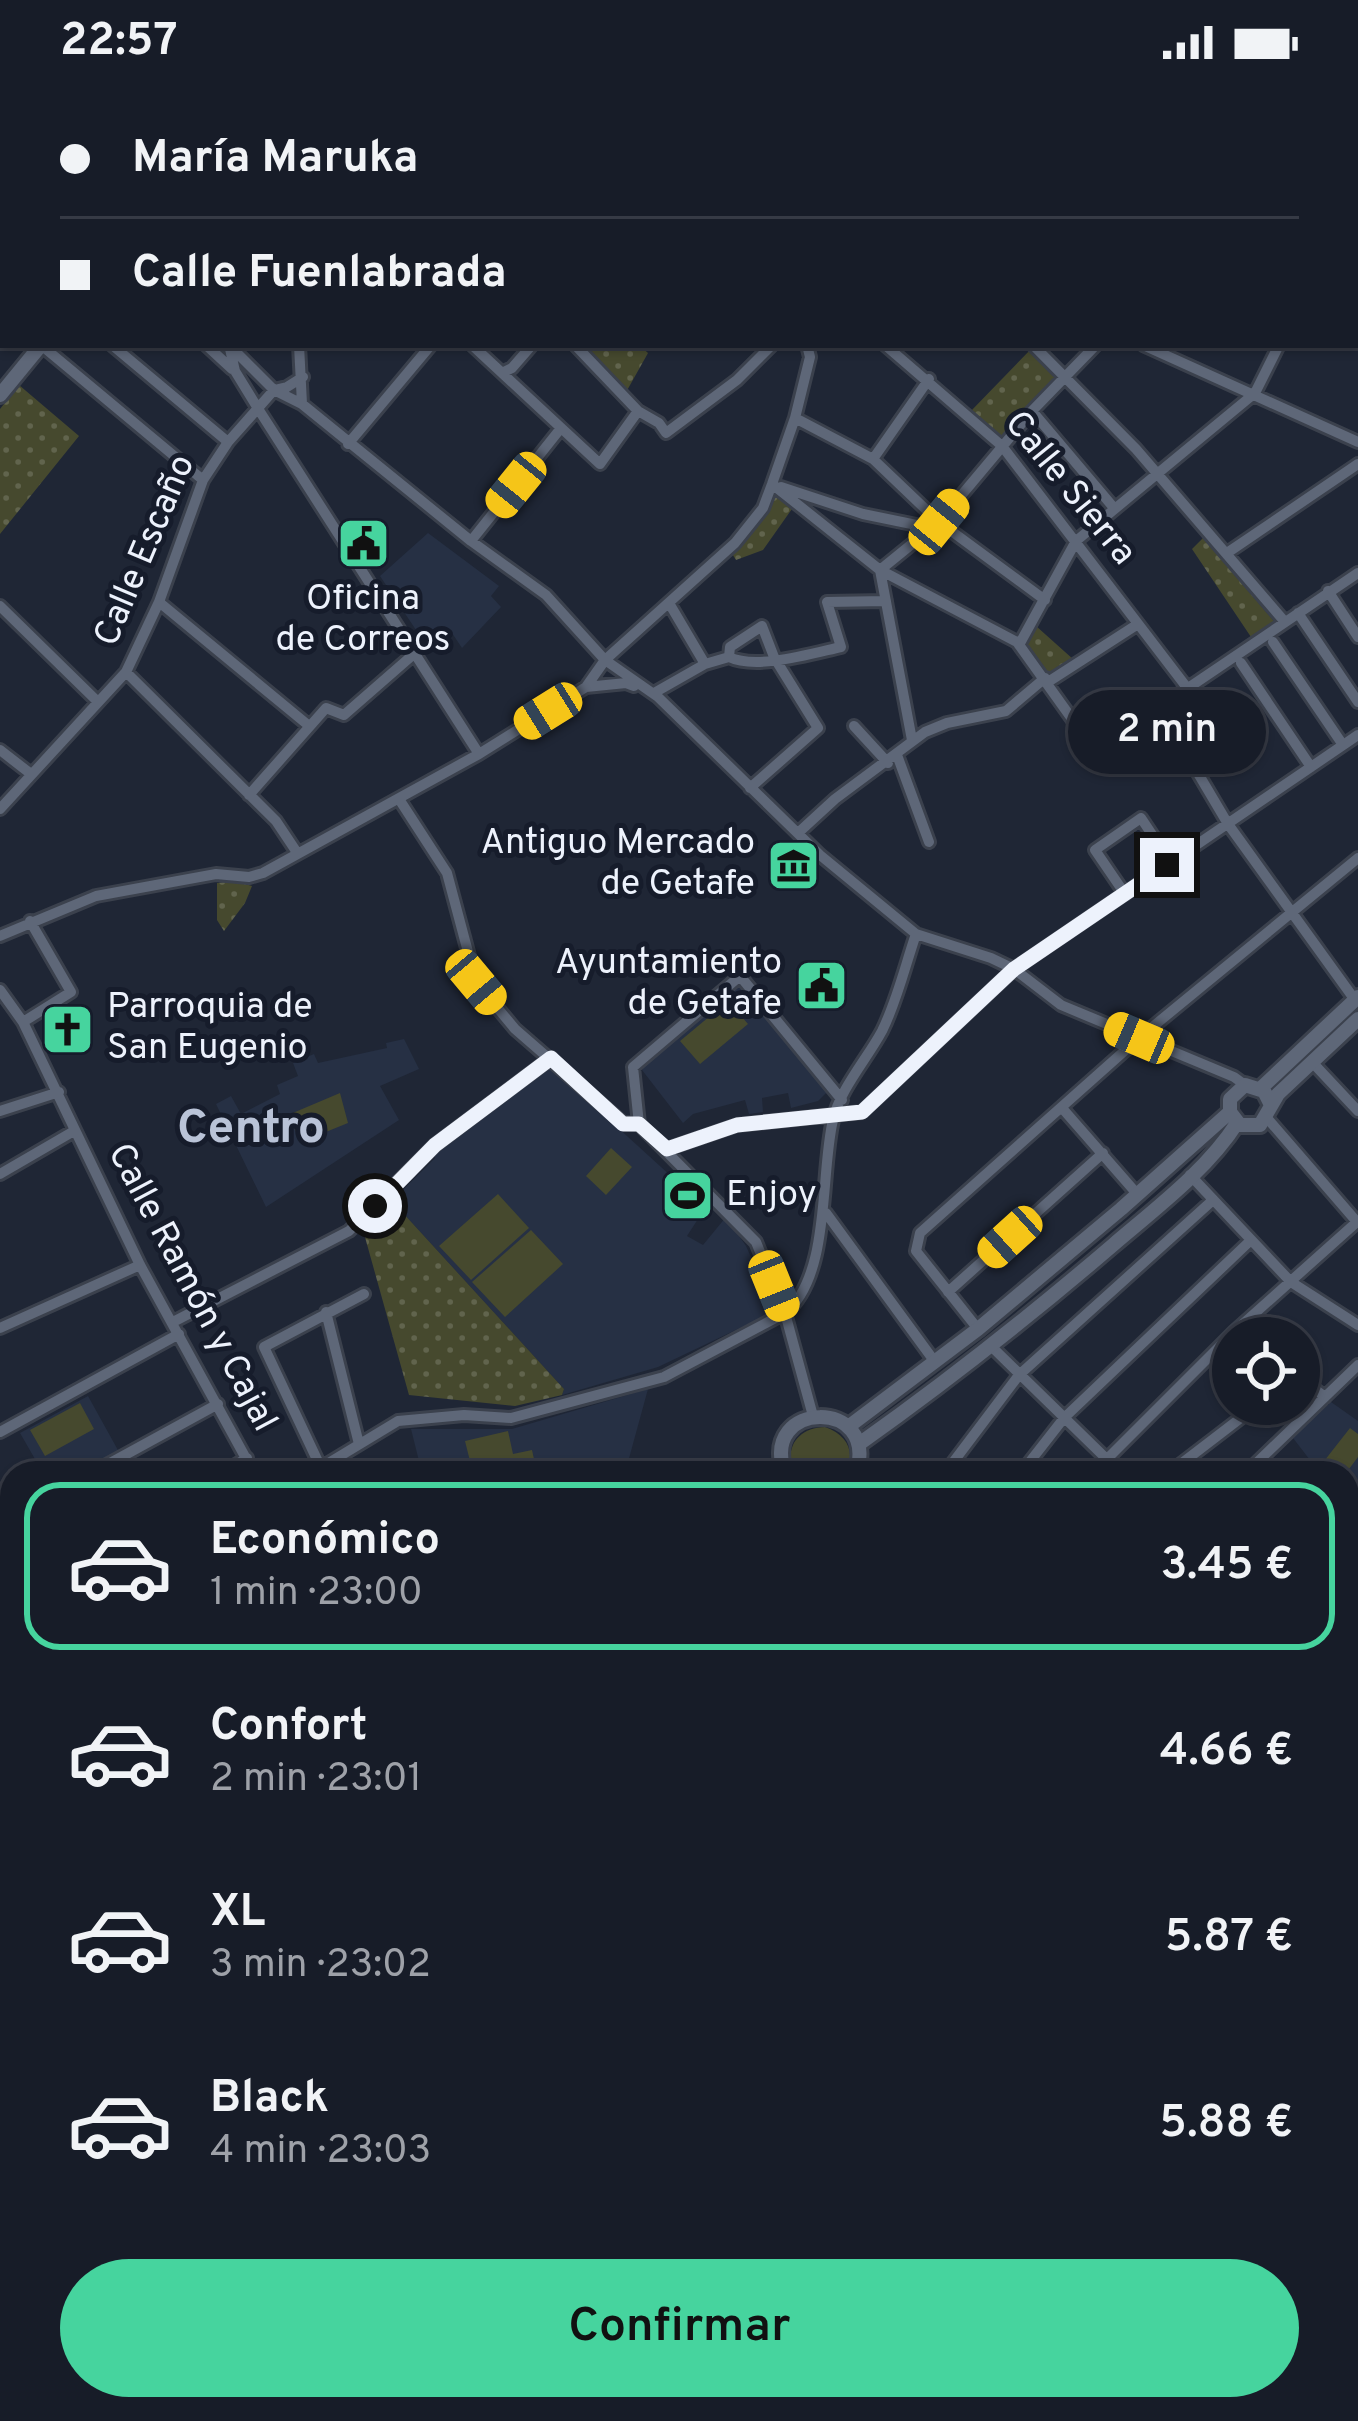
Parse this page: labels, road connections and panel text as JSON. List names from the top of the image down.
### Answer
{
  "streets": {
    "street": ["Calle Sierra", "Calle Escaño", "Calle Ramón y Cajal"]
  },
  "districts": ["Centro"],
  "places": {
    "public building": ["Oficina de Correos", "Ayuntamiento de Getafe"],
    "museum": ["Antiguo Mercado de Getafe"],
    "church": ["Parroquia de San Eugenio"],
    "sports": ["Enjoy"]
  },
  "page": {
    "status": "22:57",
    "banner": ["María Maruka", "Calle Fuenlabrada"],
    "bubble": "2 min",
    "list": [
      {
        "name": "Económico",
        "note": "1 min · 23:00",
        "value": "3.45 €"
      },
      {
        "name": "Confort",
        "note": "2 min · 23:01",
        "value": "4.66 €"
      },
      {
        "name": "XL",
        "note": "3 min · 23:02",
        "value": "5.87 €"
      },
      {
        "name": "Black",
        "note": "4 min · 23:03",
        "value": "5.88 €"
      }
    ],
    "buttons": "Confirmar"
  }
}
